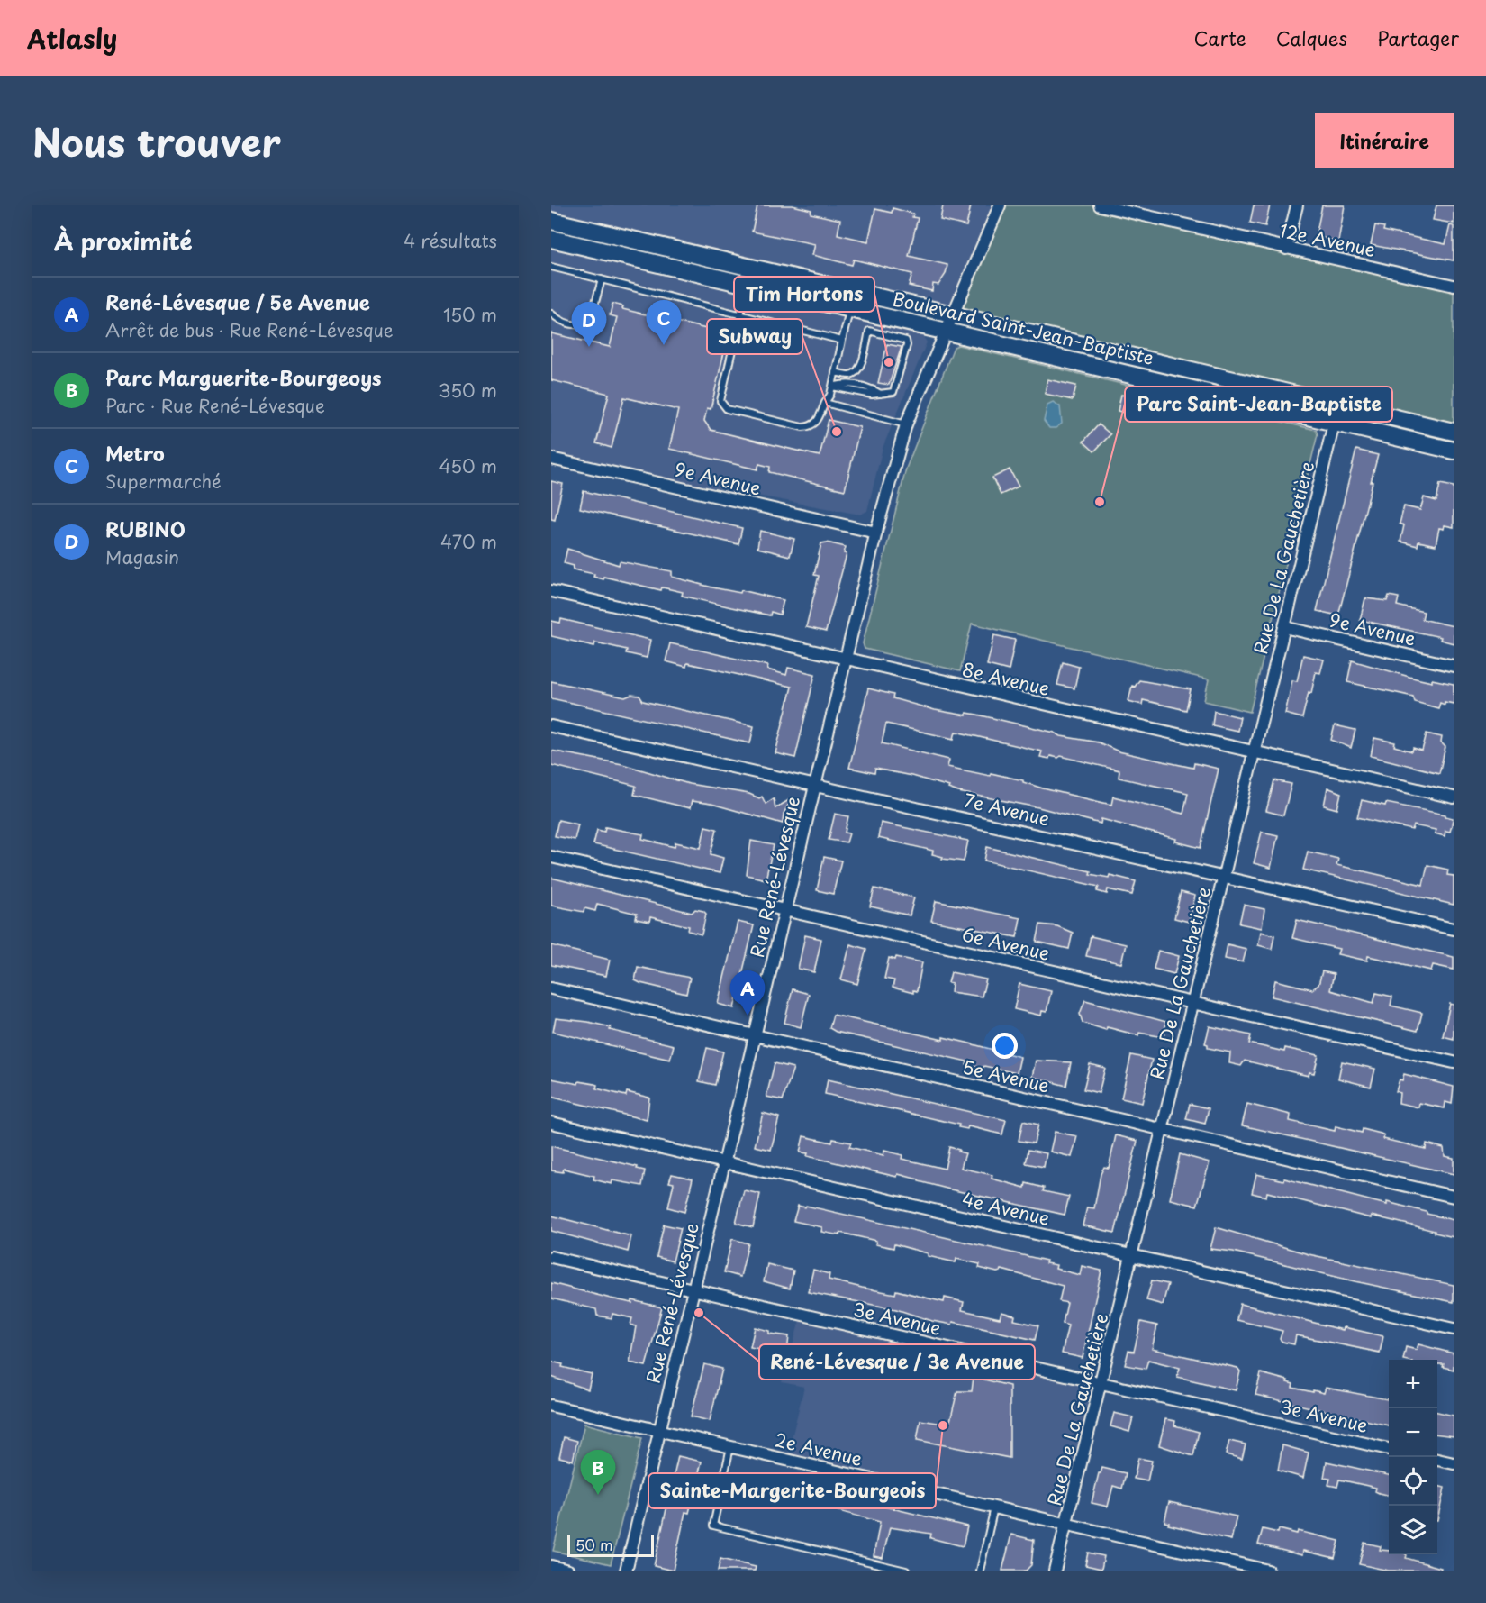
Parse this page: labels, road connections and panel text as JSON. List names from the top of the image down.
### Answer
{
  "streets": {
    "main road": ["Boulevard Saint-Jean-Baptiste"],
    "street": [
      "12e Avenue",
      "9e Avenue",
      "Rue De La Gauchetière",
      "8e Avenue",
      "7e Avenue",
      "Rue René-Lévesque",
      "6e Avenue",
      "5e Avenue",
      "4e Avenue",
      "3e Avenue",
      "2e Avenue"
    ]
  },
  "crossings": [
    ["Boulevard Saint-Jean-Baptiste", "Rue De La Gauchetière"],
    ["Boulevard Saint-Jean-Baptiste", "Rue René-Lévesque"],
    ["9e Avenue", "Rue De La Gauchetière"],
    ["9e Avenue", "Rue René-Lévesque"],
    ["Rue De La Gauchetière", "8e Avenue"],
    ["Rue De La Gauchetière", "7e Avenue"],
    ["Rue De La Gauchetière", "6e Avenue"],
    ["Rue De La Gauchetière", "5e Avenue"],
    ["Rue De La Gauchetière", "4e Avenue"],
    ["Rue De La Gauchetière", "3e Avenue"],
    ["Rue De La Gauchetière", "2e Avenue"],
    ["8e Avenue", "Rue René-Lévesque"],
    ["7e Avenue", "Rue René-Lévesque"],
    ["Rue René-Lévesque", "6e Avenue"],
    ["Rue René-Lévesque", "5e Avenue"],
    ["Rue René-Lévesque", "4e Avenue"],
    ["Rue René-Lévesque", "3e Avenue"],
    ["Rue René-Lévesque", "2e Avenue"]
  ],
  "places": [
    "Tim Hortons",
    "Subway",
    "Parc Saint-Jean-Baptiste",
    "René-Lévesque / 3e Avenue",
    "Sainte-Margerite-Bourgeois"
  ],
  "scale_bar": "50 m",
  "page": {
    "header": "Atlasly",
    "nav": ["Carte", "Calques", "Partager"],
    "title": "Nous trouver",
    "buttons": "Itinéraire",
    "heading": ["À proximité", "4 résultats"],
    "list": [
      {
        "mark": "A",
        "name": "René-Lévesque / 5e Avenue",
        "note": "Arrêt de bus · Rue René-Lévesque",
        "value": "150 m"
      },
      {
        "mark": "B",
        "name": "Parc Marguerite-Bourgeoys",
        "note": "Parc · Rue René-Lévesque",
        "value": "350 m"
      },
      {
        "mark": "C",
        "name": "Metro",
        "note": "Supermarché",
        "value": "450 m"
      },
      {
        "mark": "D",
        "name": "RUBINO",
        "note": "Magasin",
        "value": "470 m"
      }
    ],
    "pins": [
      "C",
      "D",
      "A",
      "B"
    ],
    "map_buttons": ["+", "−"],
    "scale": "50 m"
  }
}
